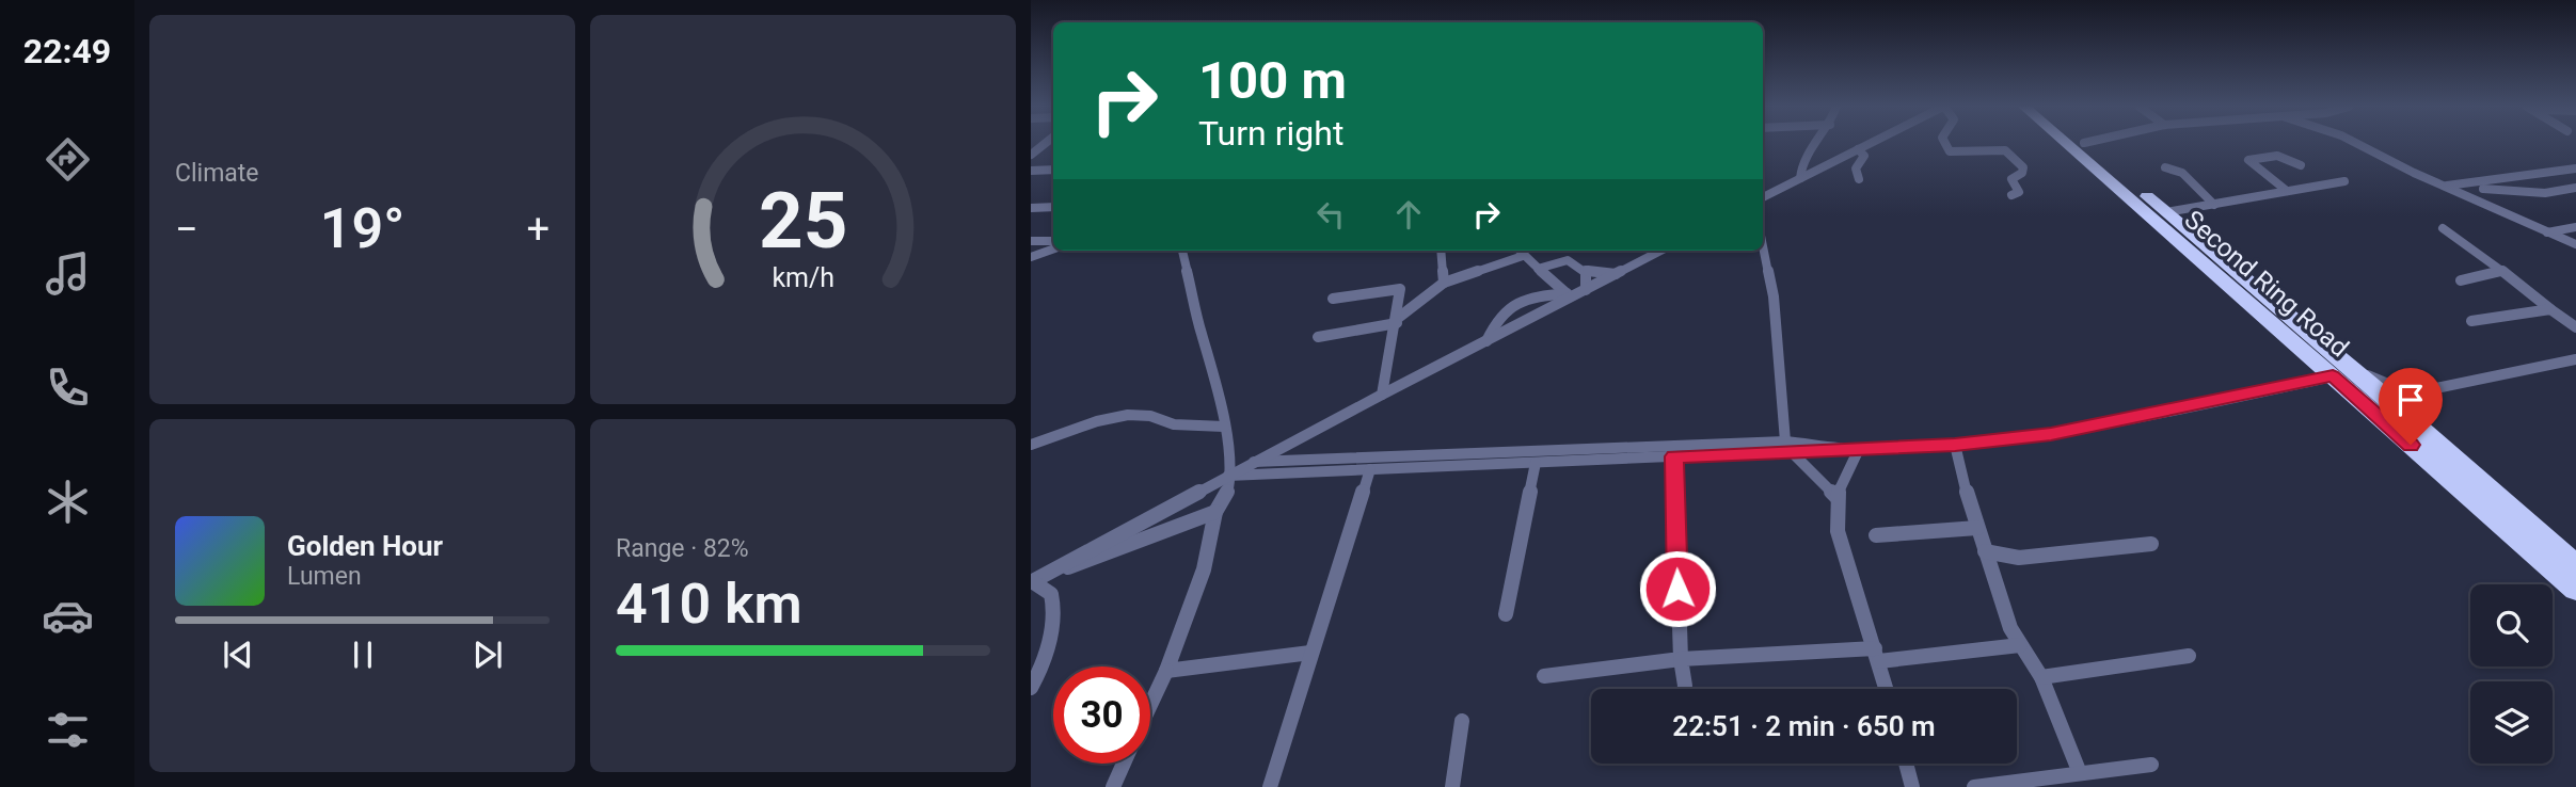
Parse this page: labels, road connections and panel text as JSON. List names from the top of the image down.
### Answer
{
  "streets": {
    "highway": ["Second Ring Road"]
  },
  "page": {
    "tabs": "22:49",
    "tile": [
      "Climate",
      ["Range · 82%", "410 km"]
    ],
    "turn": ["100 m", "Turn right"],
    "heat": ["−", "19°", "+"],
    "song": ["Golden Hour", "Lumen"],
    "limit": "30",
    "trip": "22:51 · 2 min · 650 m",
    "gauge": ["25", "km/h"]
  }
}
